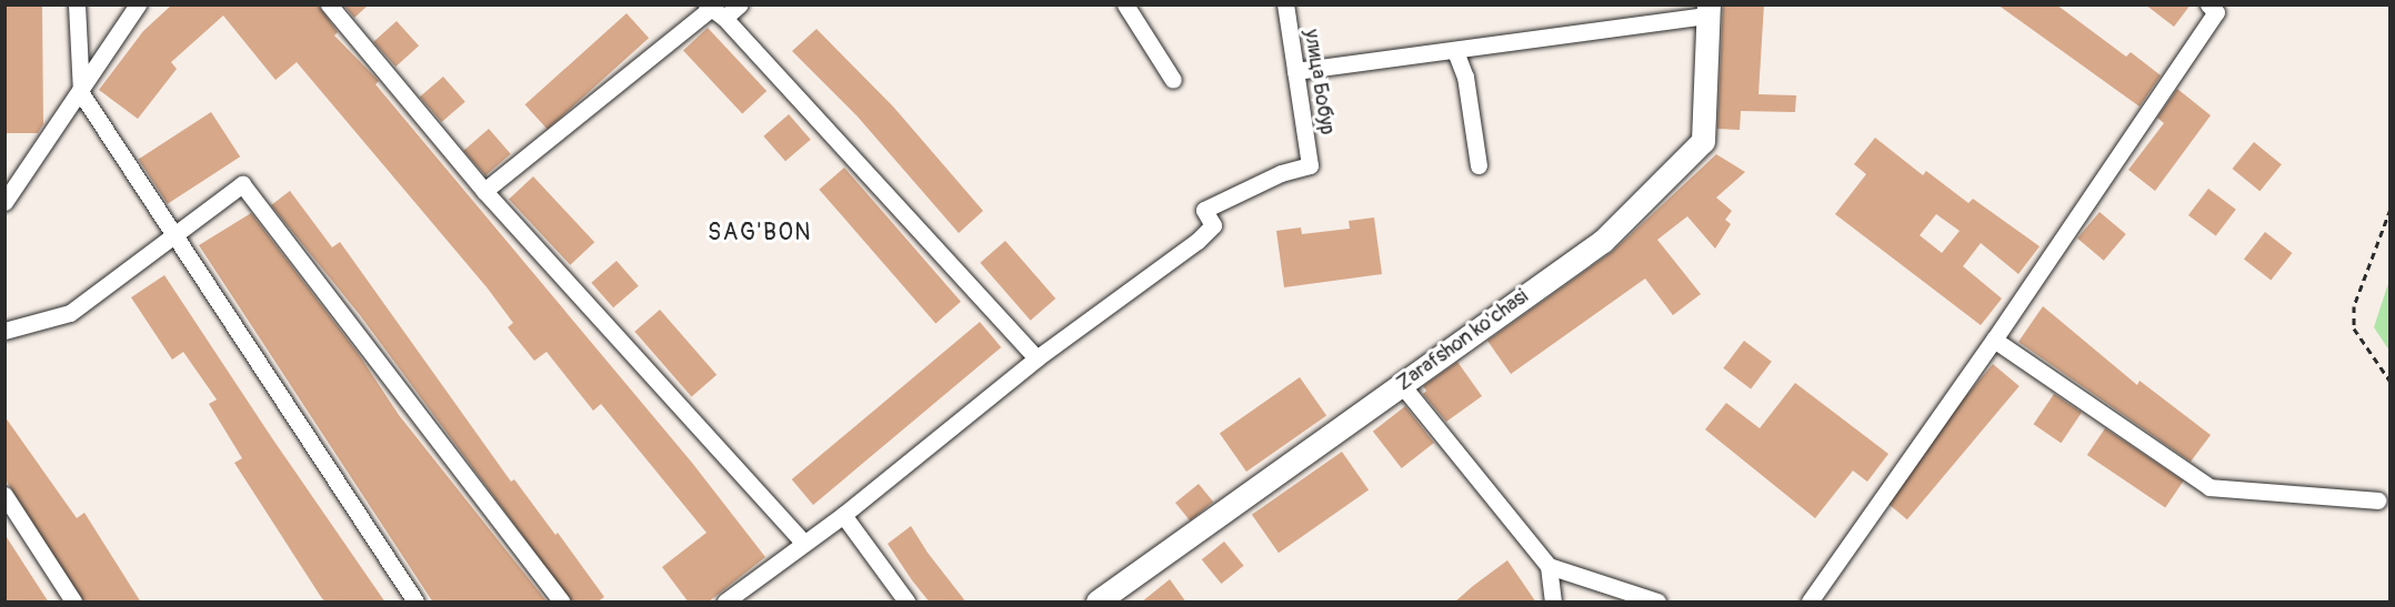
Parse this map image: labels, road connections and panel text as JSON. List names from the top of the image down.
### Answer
{
  "streets": {
    "street": ["улица Бобур", "Zarafshon ko'chasi"]
  },
  "districts": ["SAG'BON"]
}
